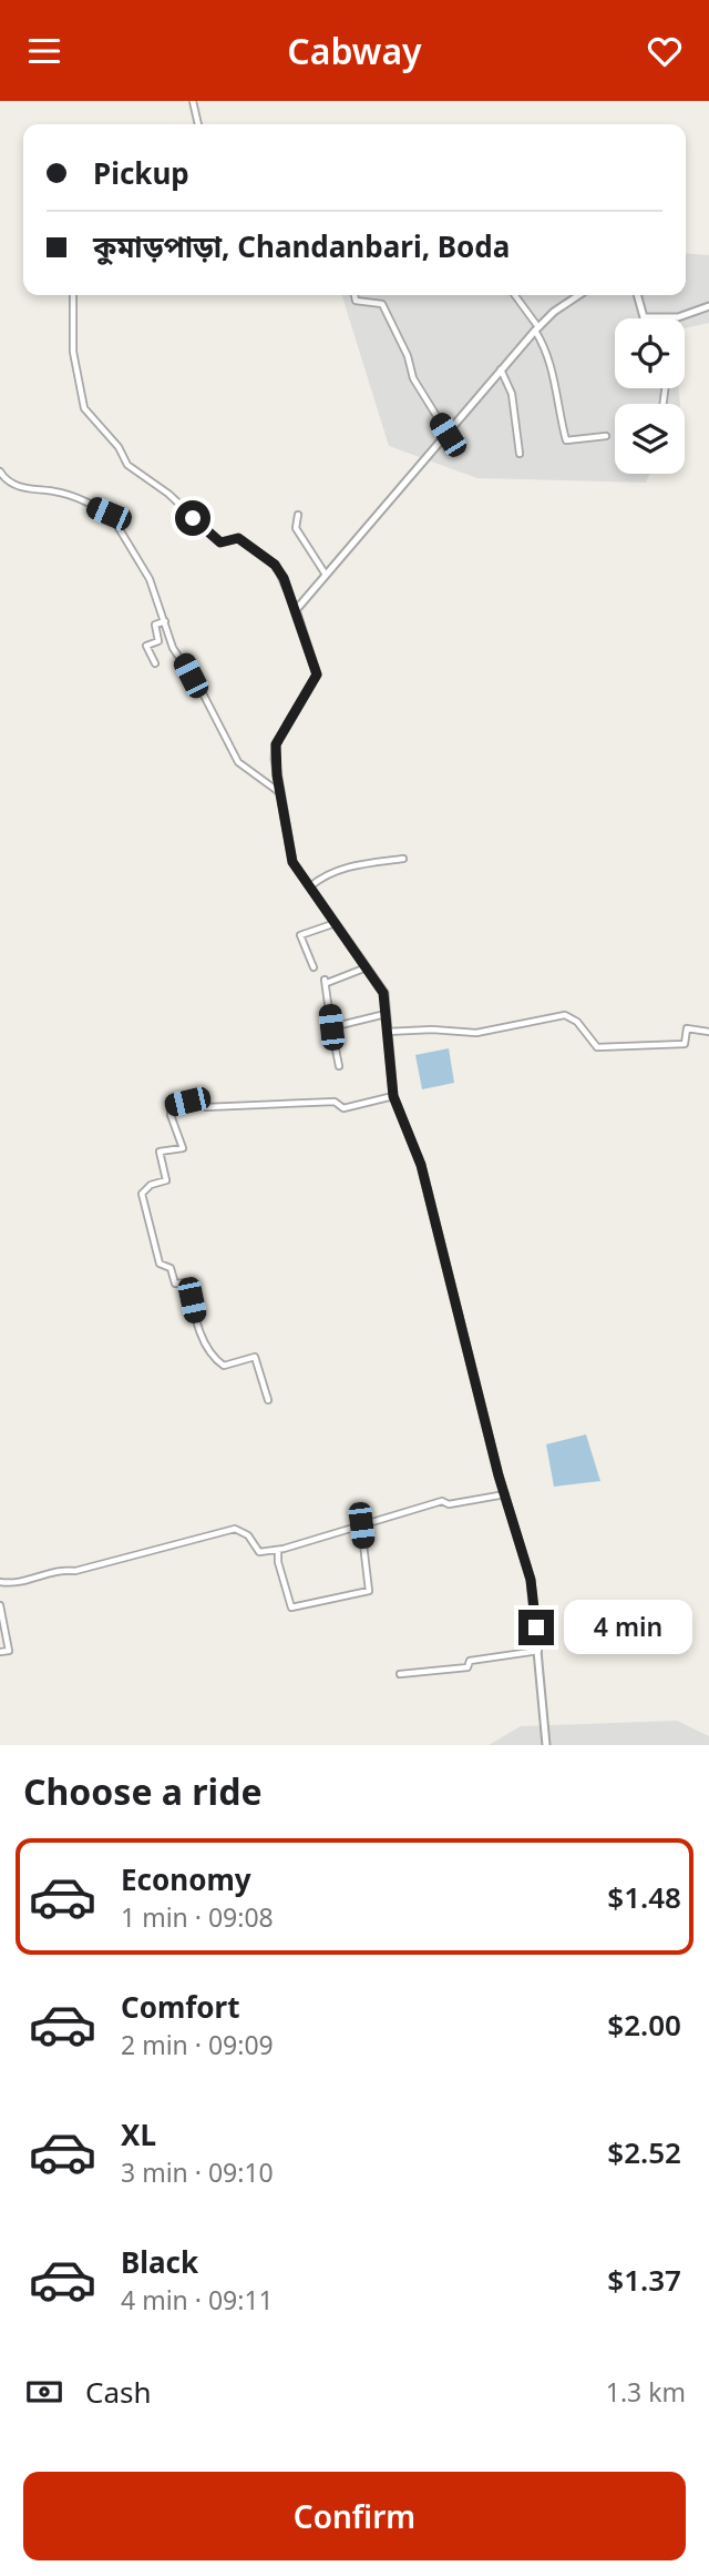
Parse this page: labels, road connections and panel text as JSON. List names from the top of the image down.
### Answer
{
  "page": {
    "header": "Cabway",
    "banner": ["Pickup", "কুমাড়পাড়া, Chandanbari, Boda"],
    "bubble": "4 min",
    "heading": "Choose a ride",
    "list": [
      {
        "name": "Economy",
        "note": "1 min · 09:08",
        "value": "$1.48"
      },
      {
        "name": "Comfort",
        "note": "2 min · 09:09",
        "value": "$2.00"
      },
      {
        "name": "XL",
        "note": "3 min · 09:10",
        "value": "$2.52"
      },
      {
        "name": "Black",
        "note": "4 min · 09:11",
        "value": "$1.37"
      }
    ],
    "pay": ["Cash", "1.3 km"],
    "buttons": "Confirm"
  }
}
